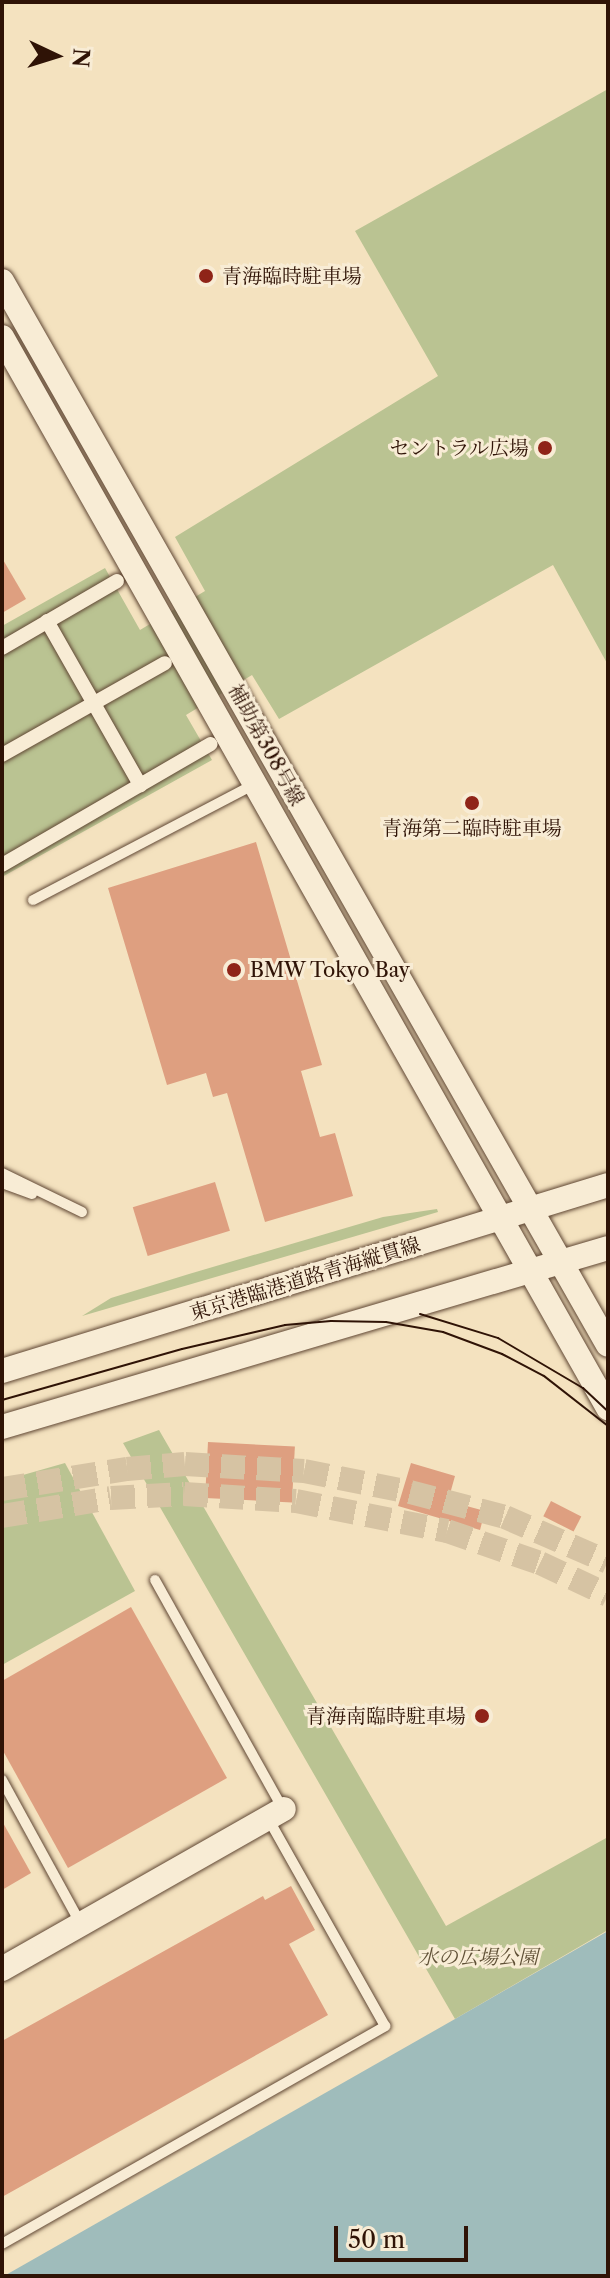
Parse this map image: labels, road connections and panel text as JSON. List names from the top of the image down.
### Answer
{
  "streets": {
    "street": ["補助第308号線", "東京港臨港道路青海縦貫線"]
  },
  "crossings": [
    ["補助第308号線", "東京港臨港道路青海縦貫線"]
  ],
  "parks": ["水の広場公園"],
  "places": [
    "青海臨時駐車場",
    "セントラル広場",
    "青海第二臨時駐車場",
    "BMW Tokyo Bay",
    "青海南臨時駐車場"
  ],
  "scale_bar": "50 m",
  "north": "right"
}
